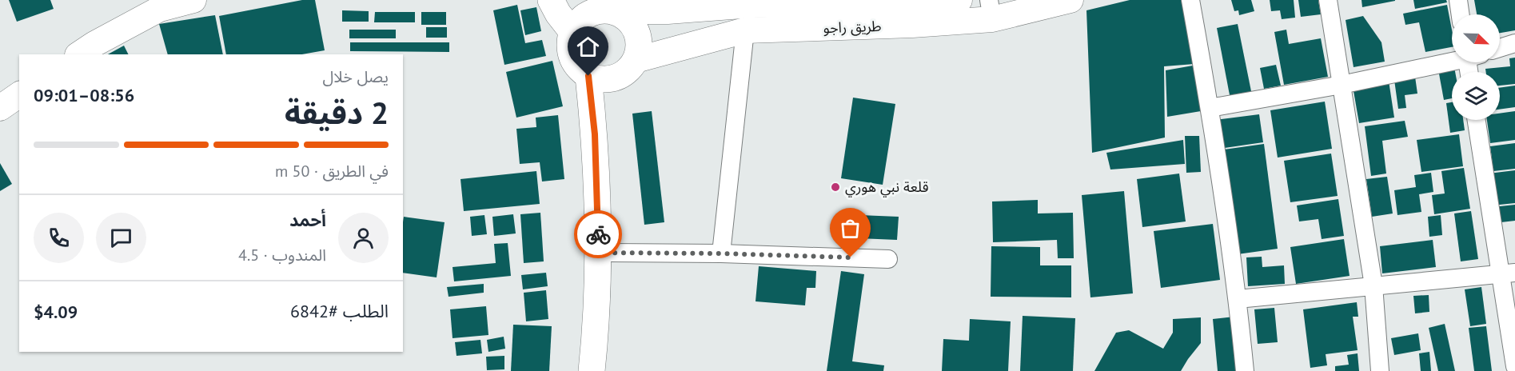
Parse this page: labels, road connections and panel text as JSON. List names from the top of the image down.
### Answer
{
  "streets": {
    "main road": ["طريق راجو"]
  },
  "places": ["قلعة نبي هوري"],
  "north": "bottom right",
  "page": {
    "heading": ["2 دقيقة", "يصل خلال", "08:56–09:01"],
    "panel": [
      "أحمد",
      "المندوب · 4.5",
      "الطلب #6842",
      "$4.09"
    ],
    "bar": "في الطريق · 50 m"
  }
}
